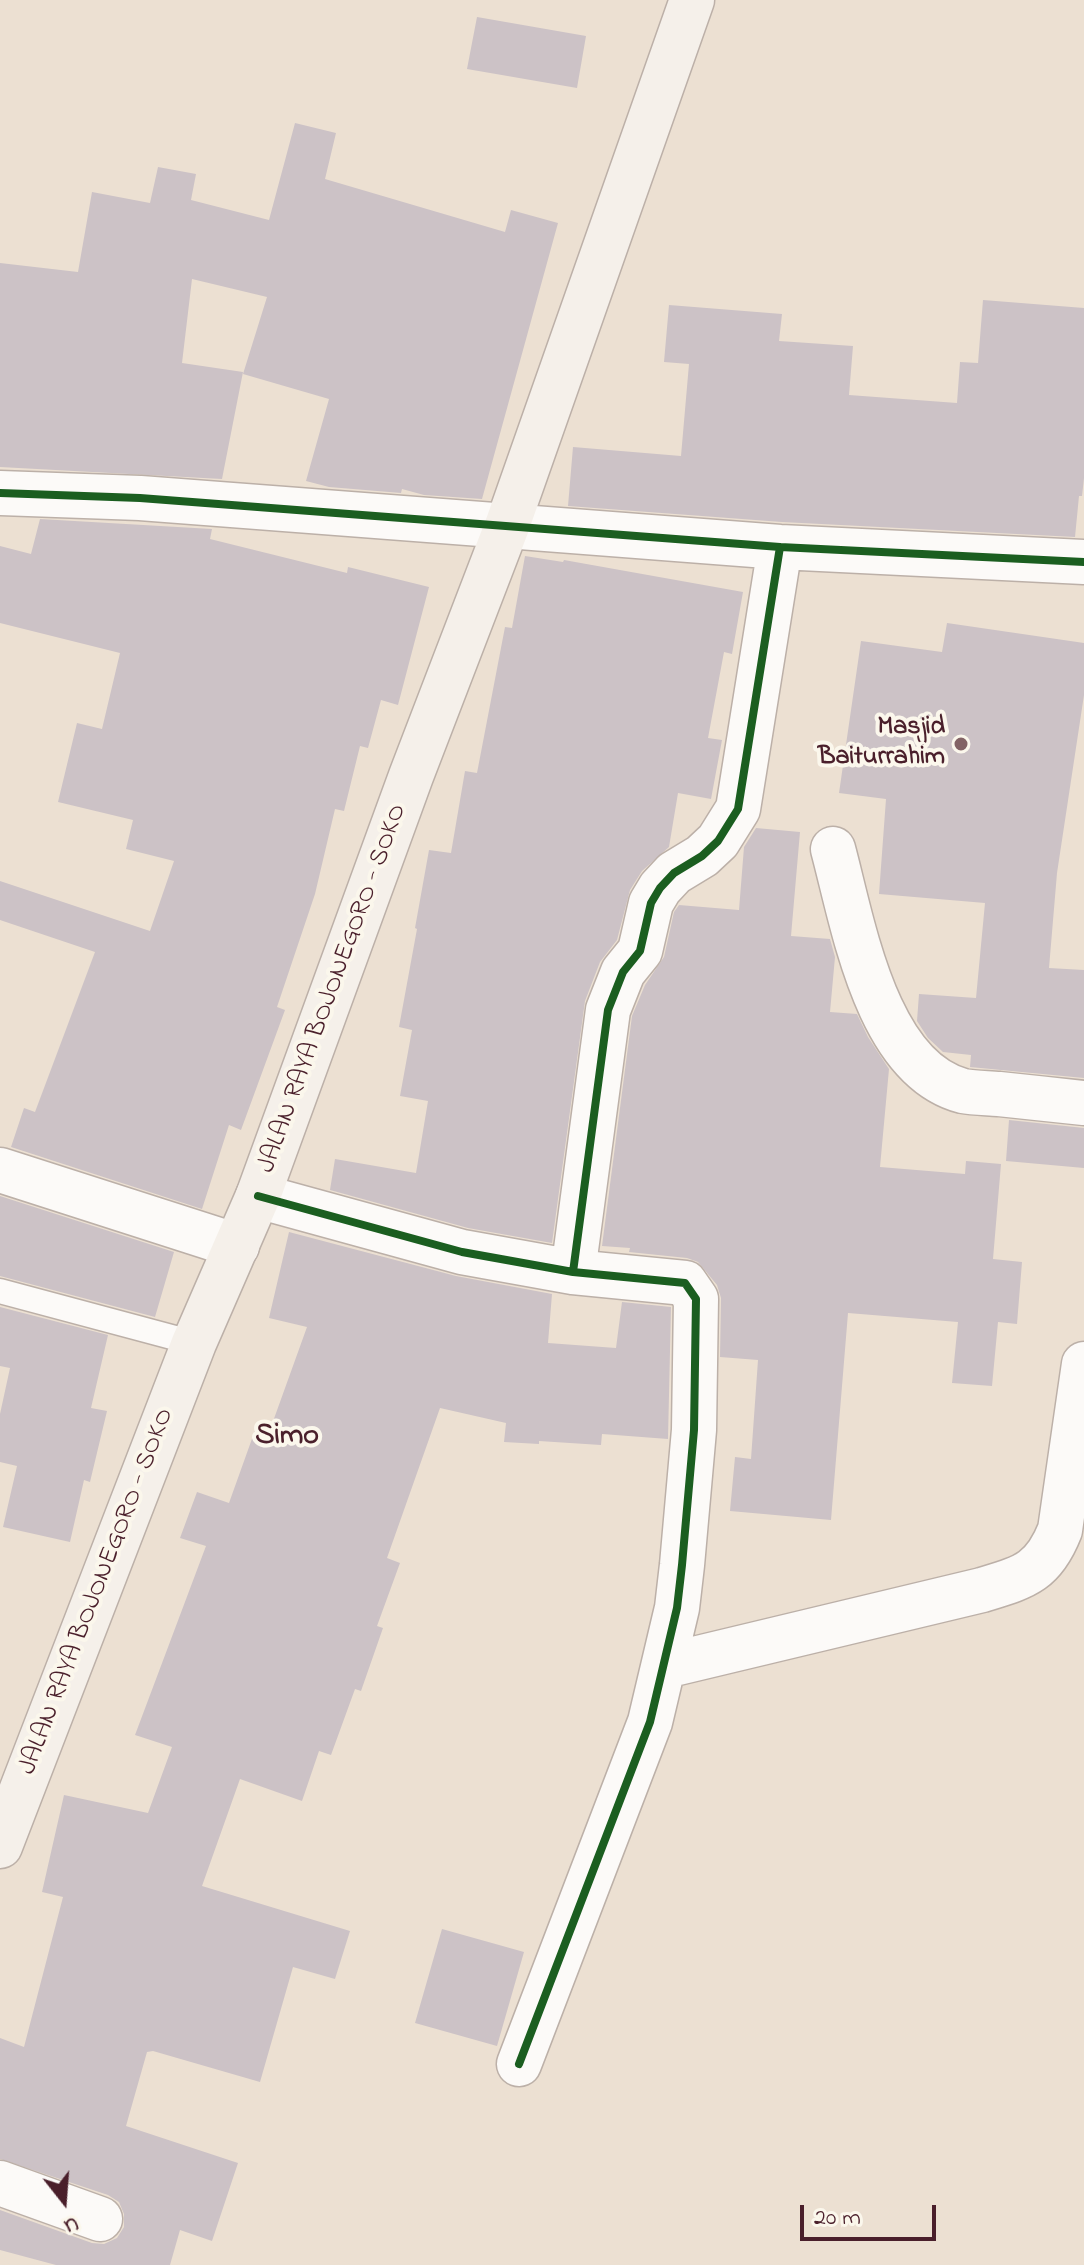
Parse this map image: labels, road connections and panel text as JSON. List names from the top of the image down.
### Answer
{
  "streets": {
    "main road": ["JALAN RAYA BOJONEGORO - SOKO"]
  },
  "districts": ["Simo"],
  "places": ["Masjid Baiturrahim"],
  "scale_bar": "20 m",
  "north": "bottom"
}
